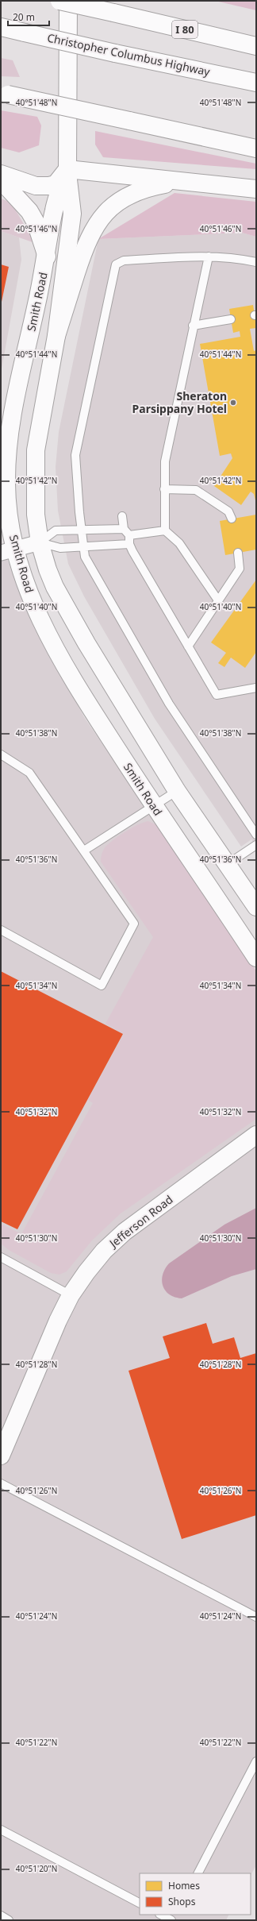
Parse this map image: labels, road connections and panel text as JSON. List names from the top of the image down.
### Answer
{
  "streets": {
    "main road": [
      "I 80",
      "Christopher Columbus Highway",
      "Smith Road",
      "Jefferson Road"
    ]
  },
  "places": ["Sheraton Parsippany Hotel"],
  "legend": ["Homes", "Shops"],
  "scale_bar": "20 m",
  "coordinates": [
    "40°51'48\"N",
    "40°51'46\"N",
    "40°51'44\"N",
    "40°51'42\"N",
    "40°51'40\"N",
    "40°51'38\"N",
    "40°51'36\"N",
    "40°51'34\"N",
    "40°51'32\"N",
    "40°51'30\"N",
    "40°51'28\"N",
    "40°51'26\"N",
    "40°51'24\"N",
    "40°51'22\"N",
    "40°51'20\"N"
  ]
}
